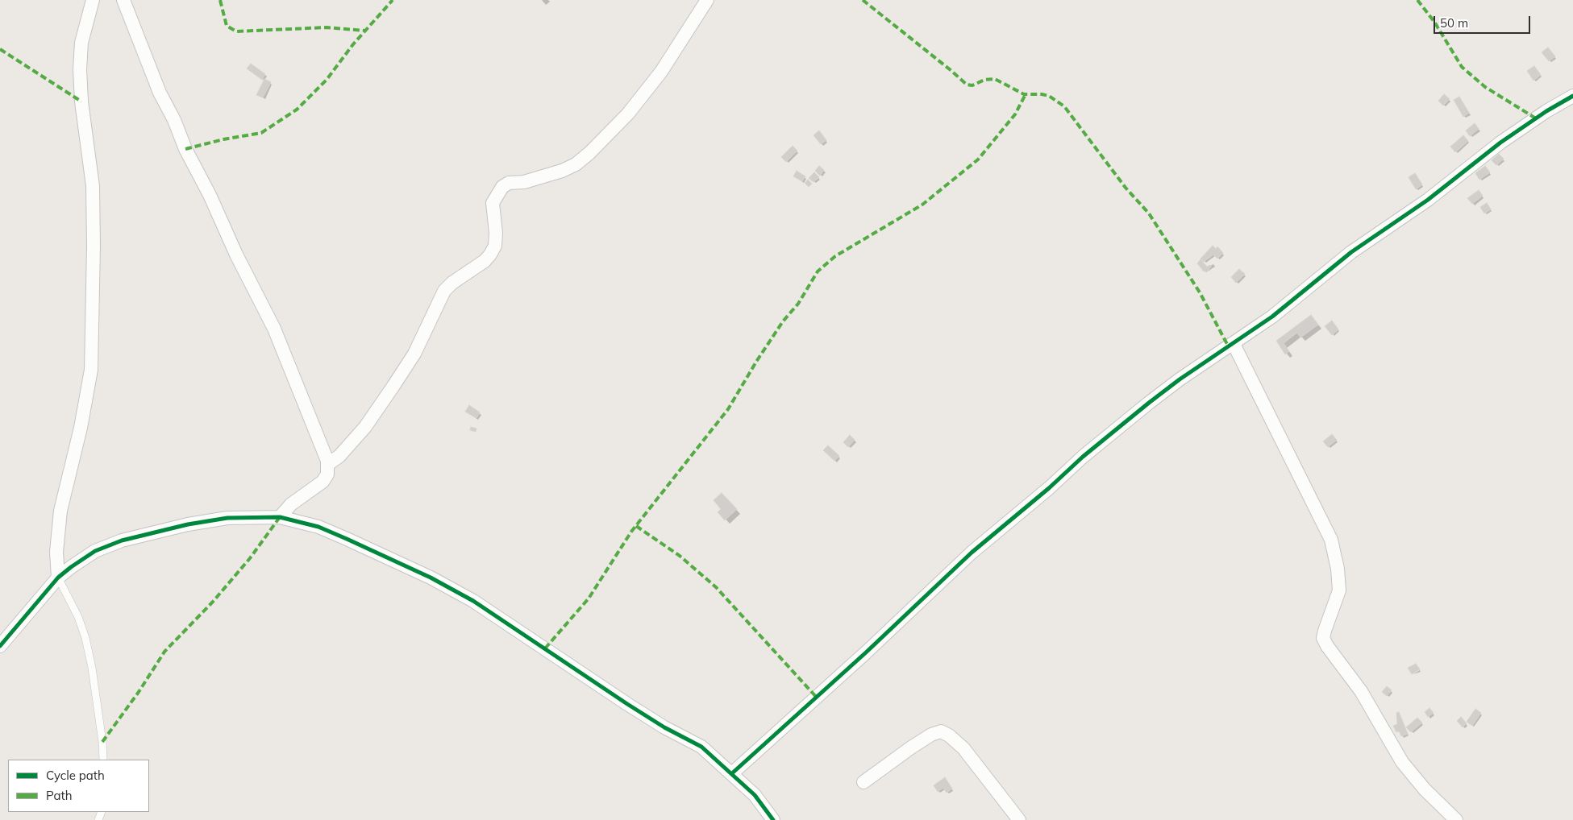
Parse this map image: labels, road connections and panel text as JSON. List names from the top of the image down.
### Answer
{
  "legend": ["Cycle path", "Path"],
  "scale_bar": "50 m"
}
